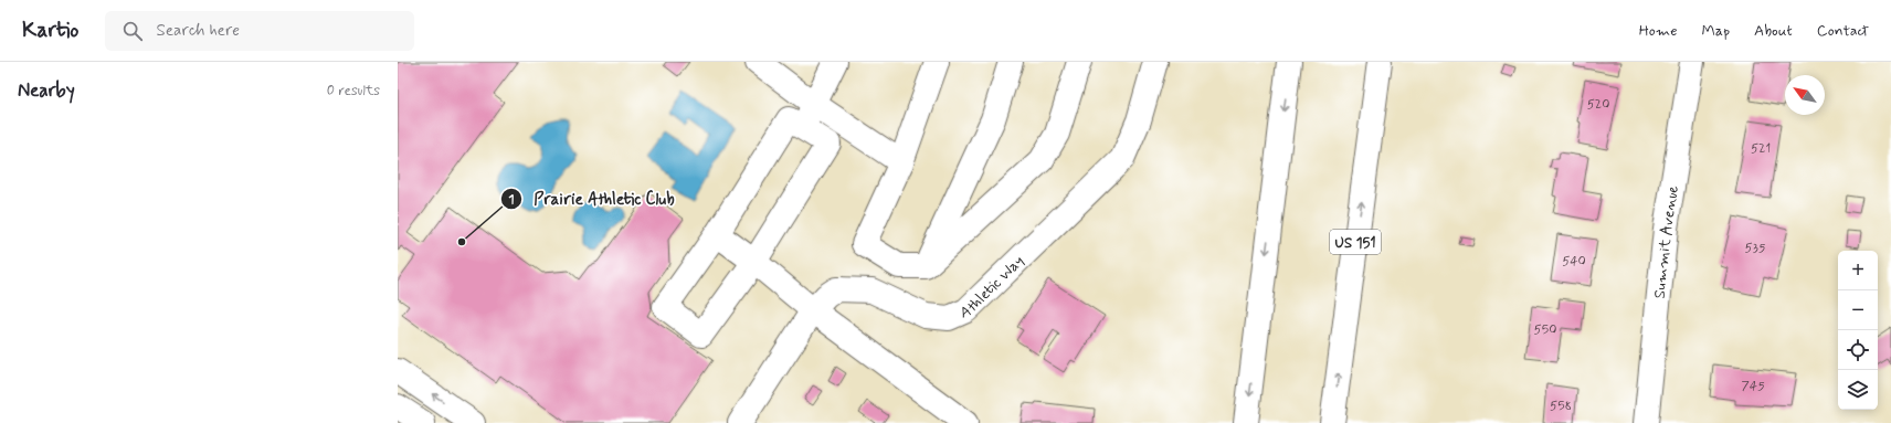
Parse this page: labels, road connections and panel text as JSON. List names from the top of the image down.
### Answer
{
  "streets": {
    "main road": ["US 151", "Summit Avenue", "Athletic Way"]
  },
  "places": ["Prairie Athletic Club"],
  "house_numbers": [
    "520",
    "521",
    "535",
    "540",
    "550",
    "745",
    "558"
  ],
  "north": "top left",
  "page": {
    "header": "Kartio",
    "search": "Search here",
    "nav": [
      "Home",
      "Map",
      "About",
      "Contact"
    ],
    "heading": ["Nearby", "0 results"],
    "map_buttons": ["+", "−"]
  }
}
